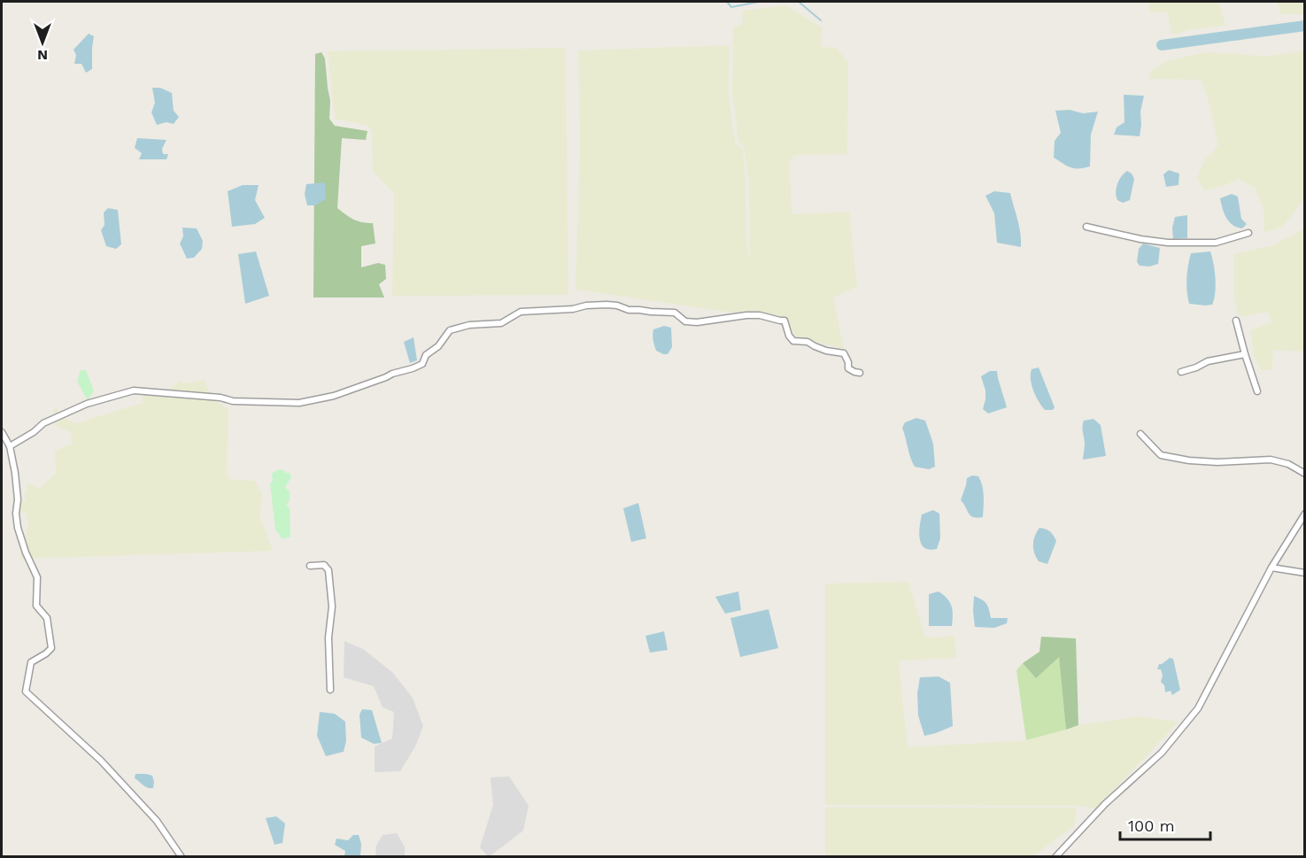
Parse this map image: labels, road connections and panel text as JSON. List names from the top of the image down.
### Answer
{
  "scale_bar": "100 m",
  "north": "bottom"
}
